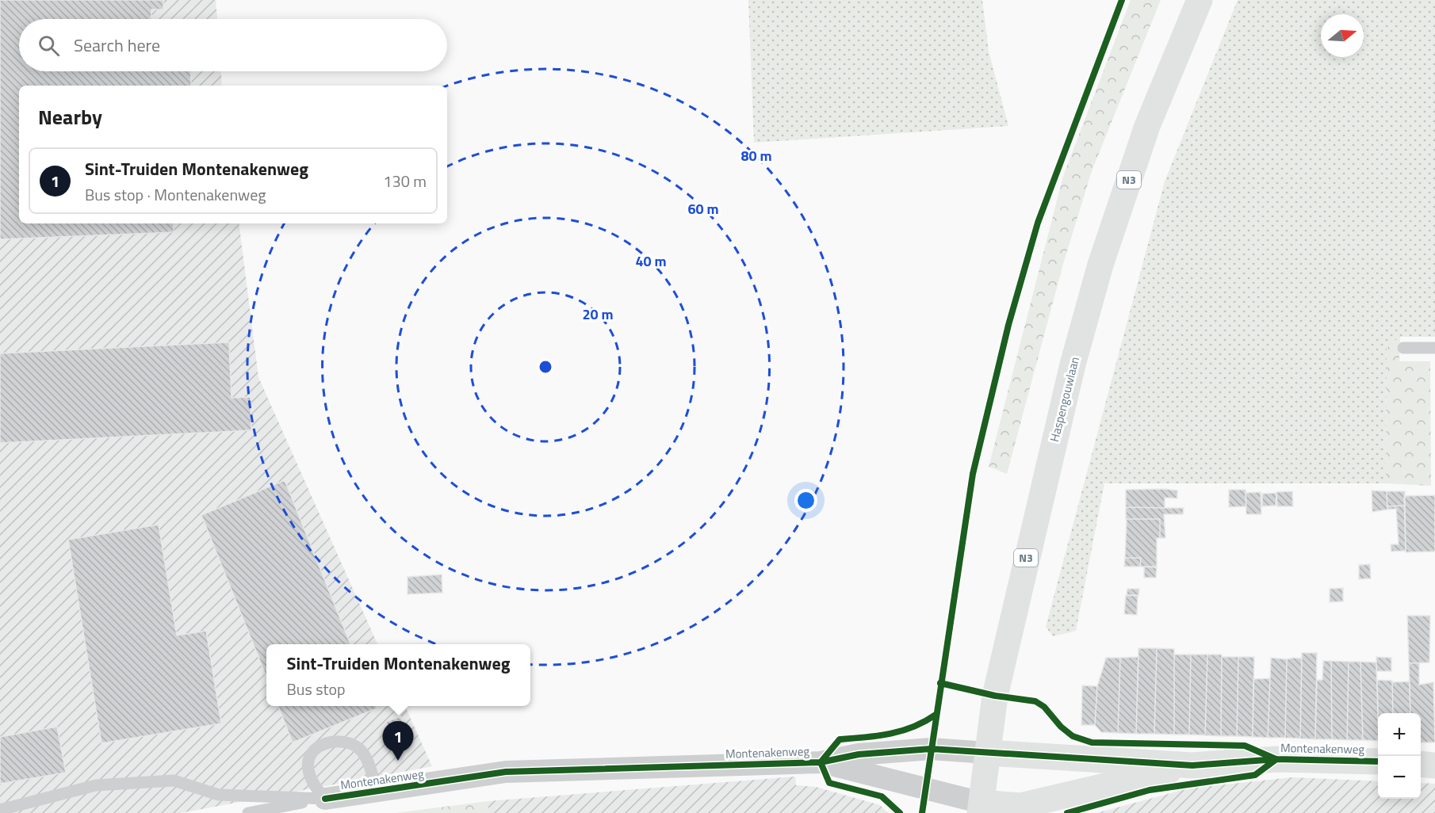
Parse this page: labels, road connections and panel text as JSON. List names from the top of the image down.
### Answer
{
  "streets": {
    "main road": ["N3", "Haspengouwlaan", "Montenakenweg"]
  },
  "crossings": [
    ["Haspengouwlaan", "Montenakenweg"]
  ],
  "north": "right",
  "page": {
    "search": "Search here",
    "heading": "Nearby",
    "list": [
      {
        "mark": "1",
        "name": "Sint-Truiden Montenakenweg",
        "note": "Bus stop · Montenakenweg",
        "value": "130 m"
      }
    ],
    "popup": ["Sint-Truiden Montenakenweg", "Bus stop"],
    "map_buttons": ["+", "−"],
    "pins": "1"
  },
  "rings": [
    "80 m",
    "60 m",
    "40 m",
    "20 m"
  ]
}
